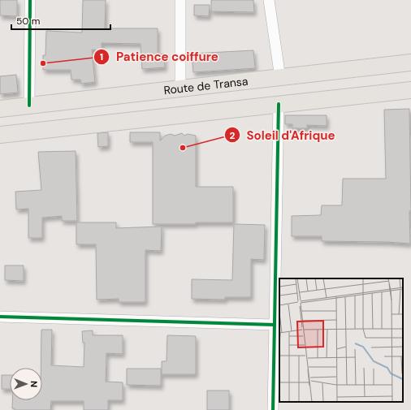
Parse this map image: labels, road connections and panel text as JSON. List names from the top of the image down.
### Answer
{
  "streets": {
    "main road": ["Route de Transa"]
  },
  "places": ["Patience coiffure", "Soleil d'Afrique"],
  "scale_bar": "50 m",
  "north": "right"
}
